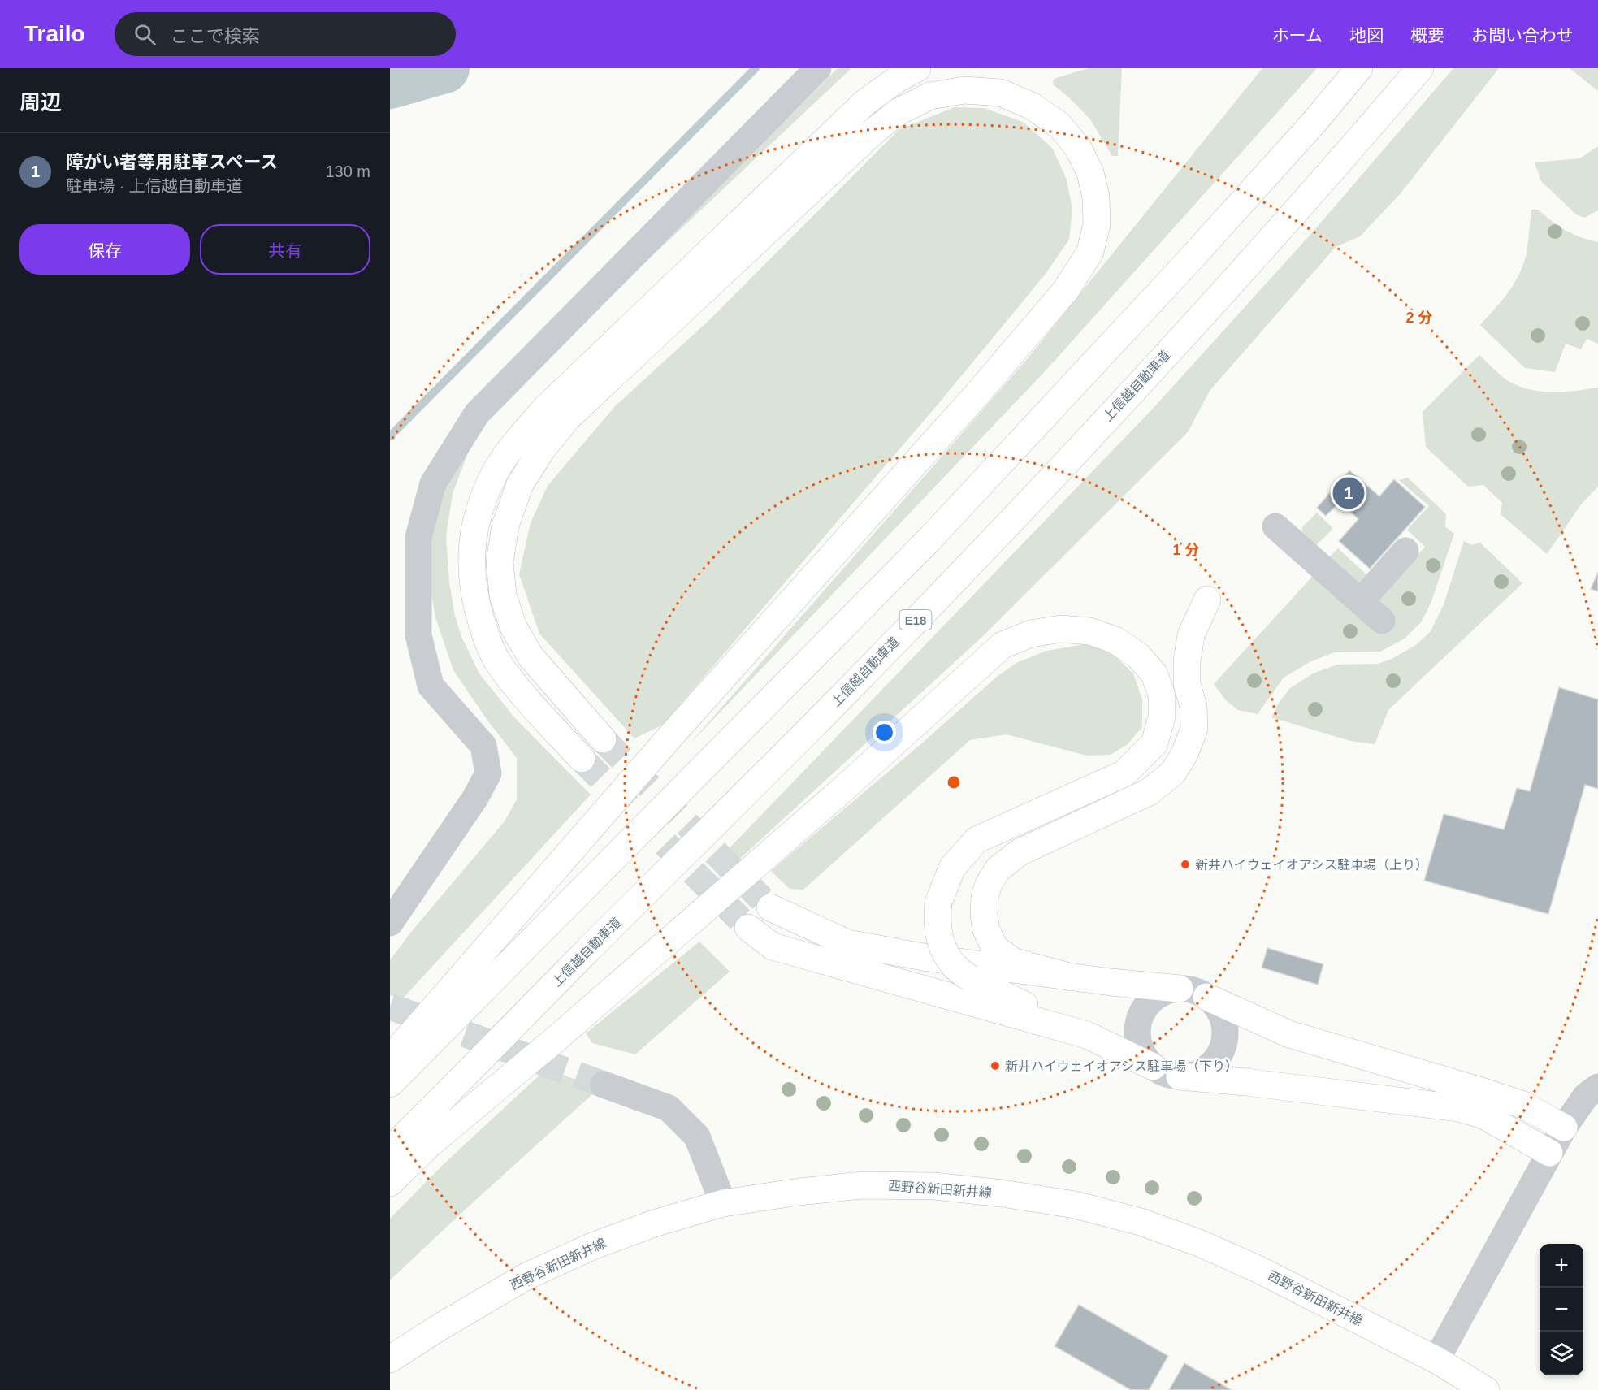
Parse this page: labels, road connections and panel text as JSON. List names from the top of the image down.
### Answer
{
  "streets": {
    "main road": ["上信越自動車道", "E18", "西野谷新田新井線"]
  },
  "places": ["新井ハイウェイオアシス駐車場（上り）", "新井ハイウェイオアシス駐車場（下り）"],
  "page": {
    "header": "Trailo",
    "search": "ここで検索",
    "nav": [
      "ホーム",
      "地図",
      "概要",
      "お問い合わせ"
    ],
    "heading": "周辺",
    "list": [
      {
        "mark": "1",
        "name": "障がい者等用駐車スペース",
        "note": "駐車場 · 上信越自動車道",
        "value": "130 m"
      }
    ],
    "buttons": ["保存", "共有"],
    "pins": "1",
    "map_buttons": ["+", "−"]
  },
  "rings": ["2 分", "1 分"]
}
